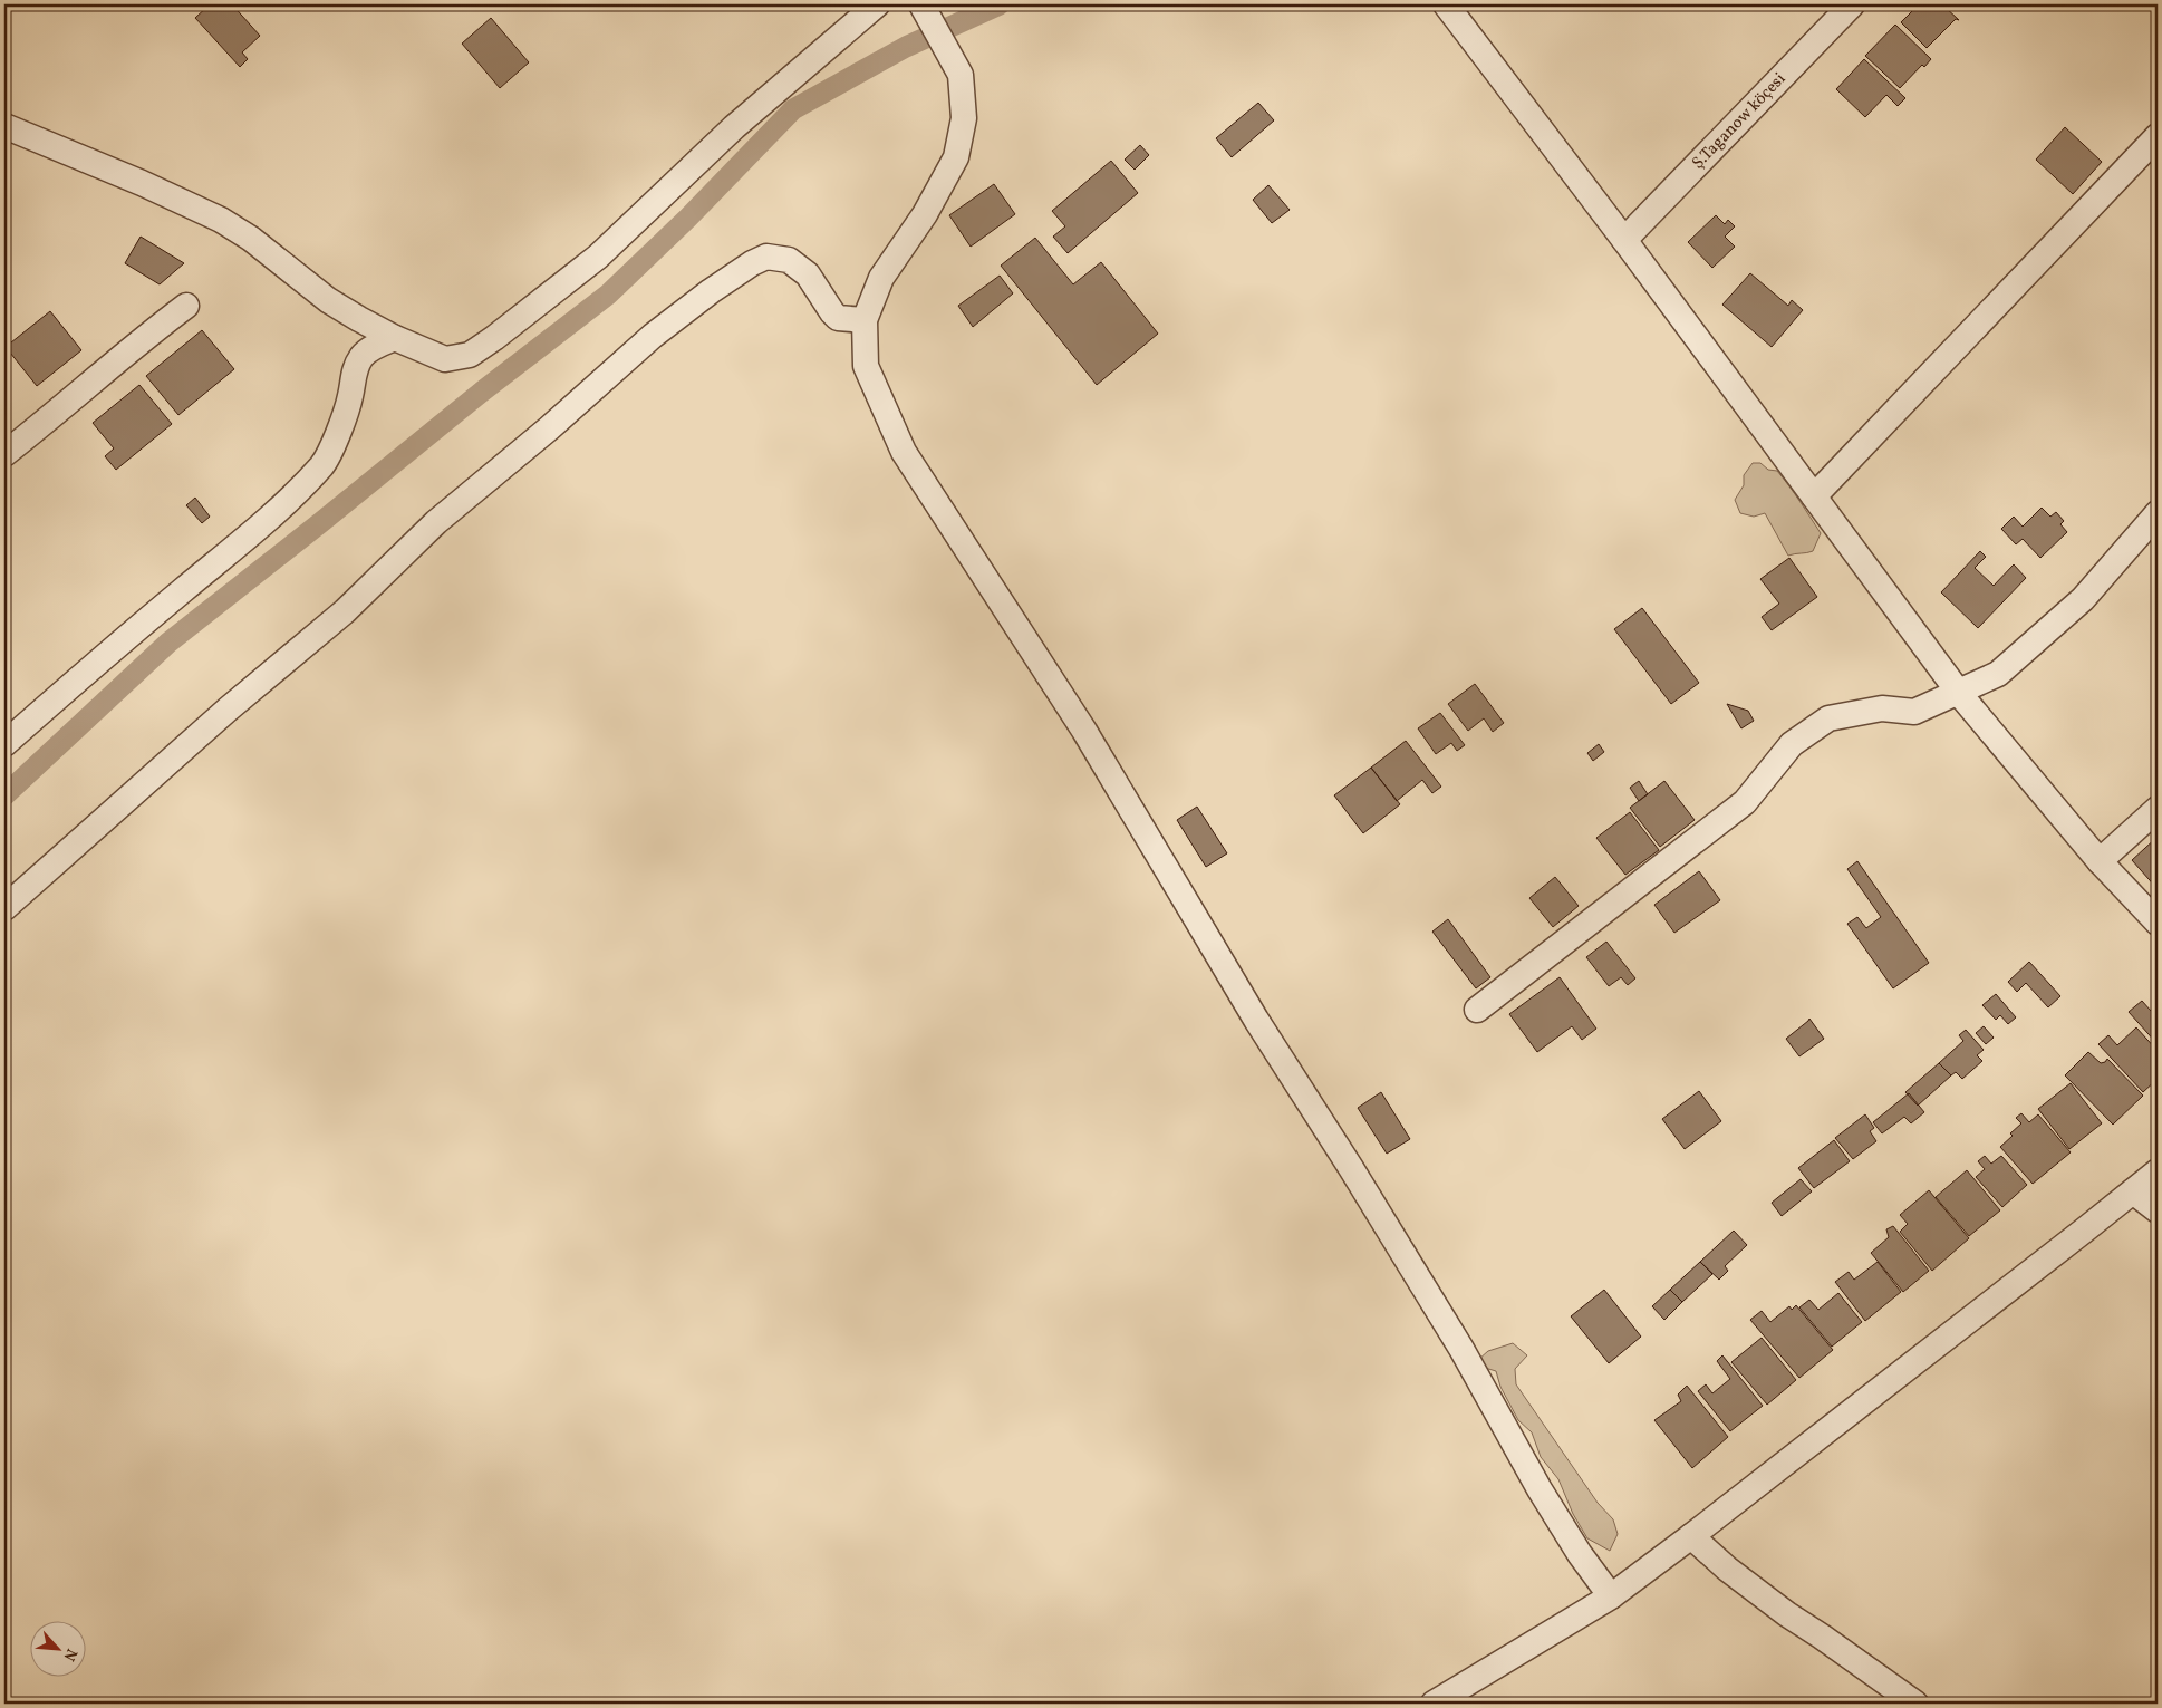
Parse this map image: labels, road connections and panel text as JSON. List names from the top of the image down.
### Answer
{
  "streets": {
    "street": ["Ş.Taganow köçesi"]
  },
  "north": "bottom right"
}
